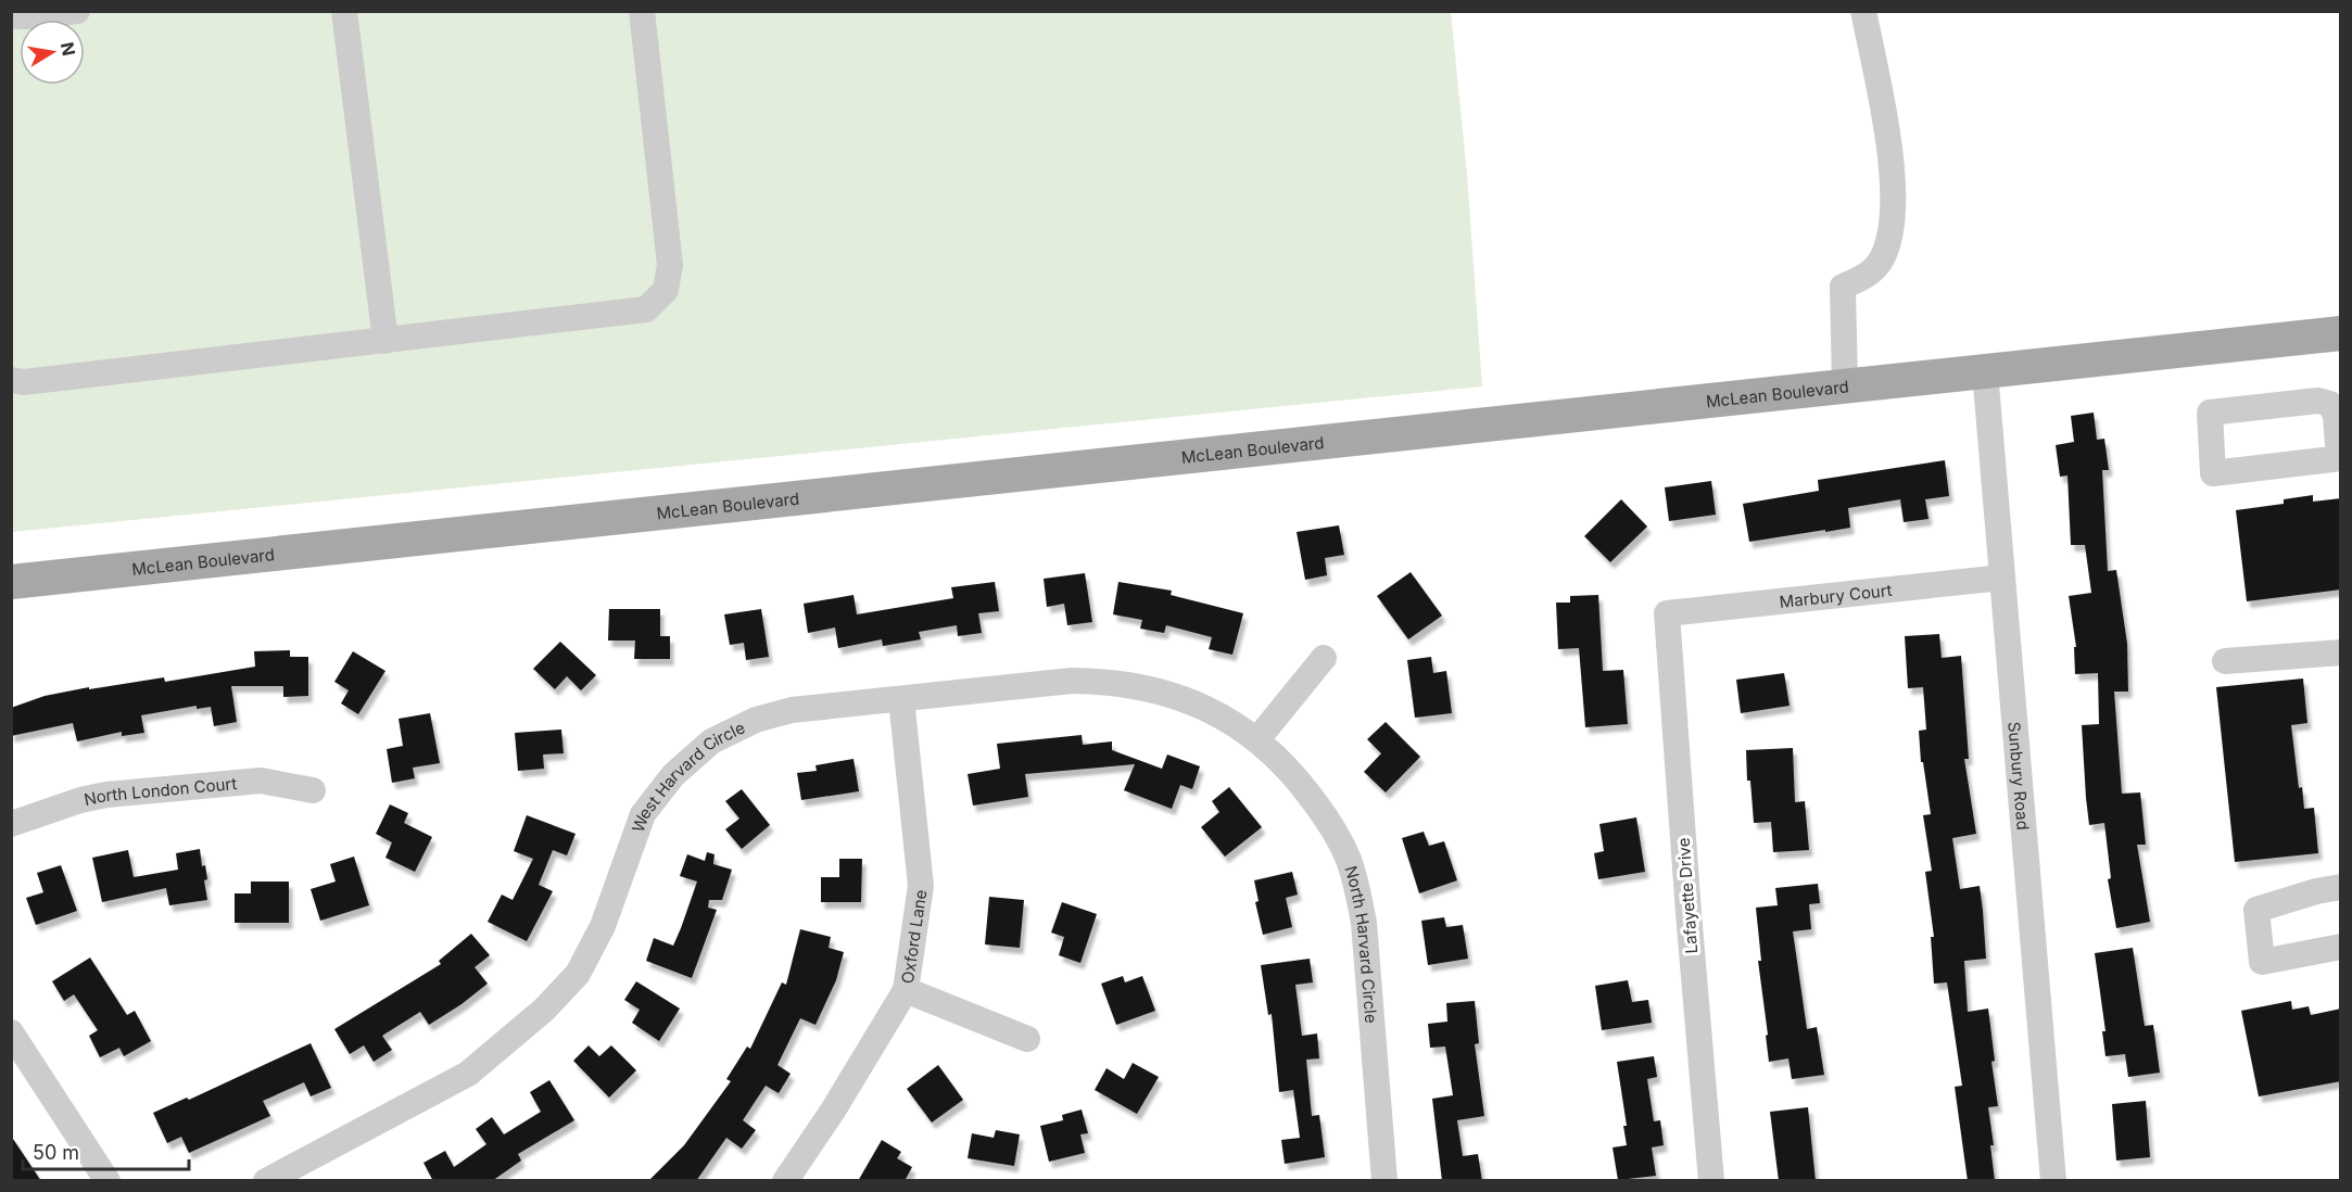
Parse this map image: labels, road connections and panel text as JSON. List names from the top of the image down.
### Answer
{
  "streets": {
    "main road": ["McLean Boulevard"],
    "street": [
      "Marbury Court",
      "Sunbury Road",
      "West Harvard Circle",
      "North London Court",
      "Lafayette Drive",
      "Oxford Lane",
      "North Harvard Circle"
    ]
  },
  "crossings": [
    ["McLean Boulevard", "Sunbury Road"],
    ["Marbury Court", "Sunbury Road"],
    ["Marbury Court", "Lafayette Drive"],
    ["West Harvard Circle", "Oxford Lane"],
    ["West Harvard Circle", "North Harvard Circle"]
  ],
  "scale_bar": "50 m",
  "north": "right"
}
